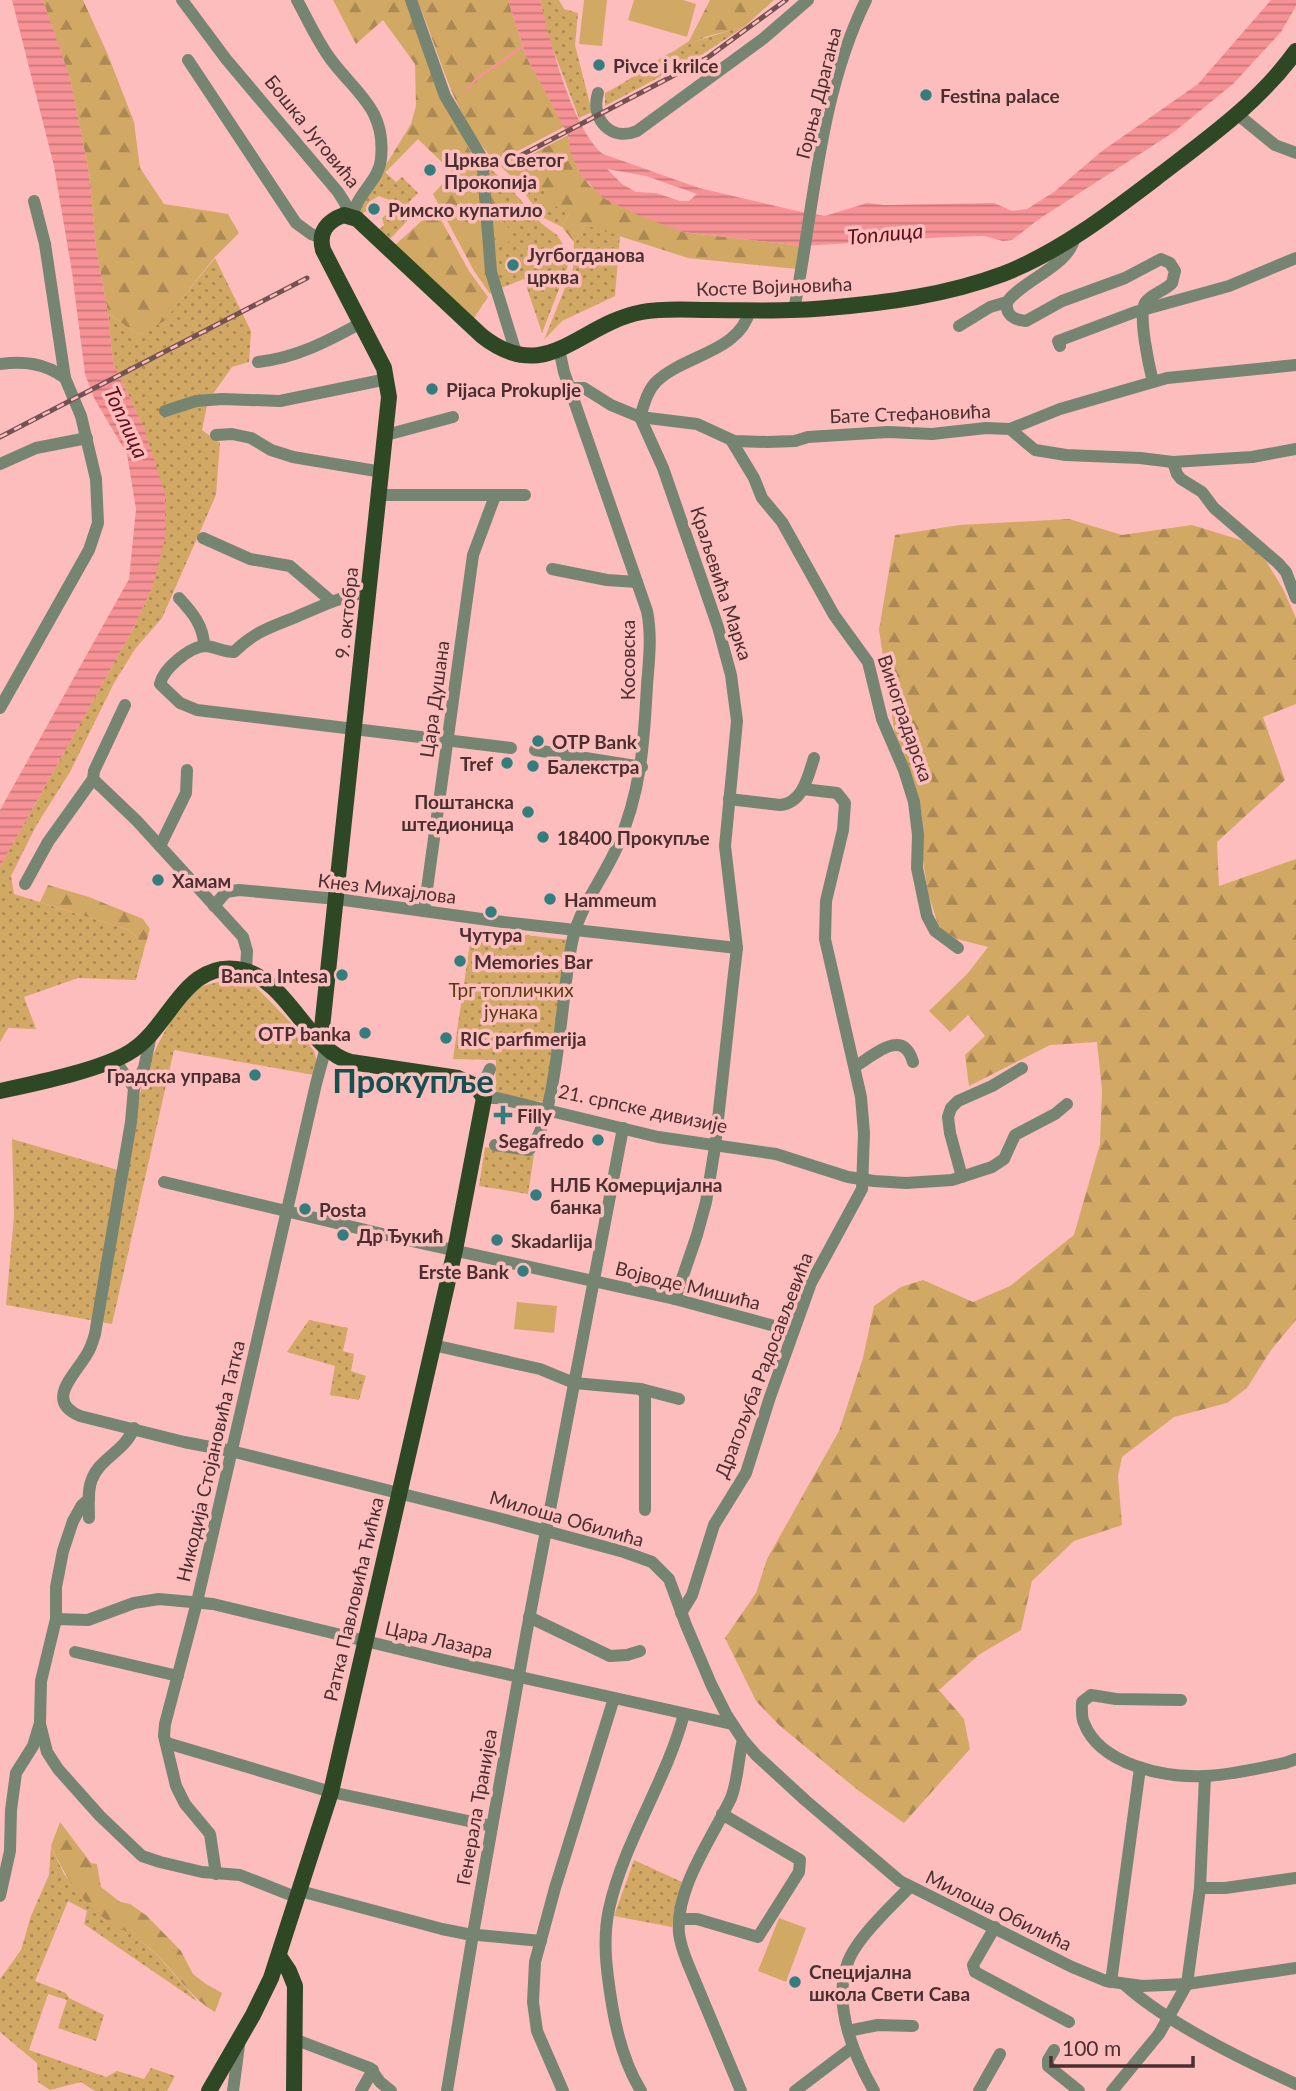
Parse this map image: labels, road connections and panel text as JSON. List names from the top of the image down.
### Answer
{
  "streets": {
    "main road": [
      "Бошка Југовића",
      "Косте Војиновића",
      "9. октобра",
      "21. српске дивизије",
      "Ратка Павловића Ћићка"
    ],
    "street": [
      "Горња Драгања",
      "Бате Стефановића",
      "Краљевића Марка",
      "Косовска",
      "Цара Душана",
      "Виноградарска",
      "Кнез Михајлова",
      "Војводе Мишића",
      "Драгољуба Радосављевића",
      "Никодија Стојановића Татка",
      "Милоша Обилића",
      "Цара Лазара",
      "Генерала Транијеа"
    ]
  },
  "crossings": [
    ["Горња Драгања", "Косте Војиновића"],
    ["Бошка Југовића", "Косте Војиновића"],
    ["Косте Војиновића", "Косовска"],
    ["Бате Стефановића", "Краљевића Марка"],
    ["Бате Стефановића", "Косовска"],
    ["Бате Стефановића", "Виноградарска"],
    ["Краљевића Марка", "Кнез Михајлова"],
    ["Краљевића Марка", "21. српске дивизије"],
    ["Краљевића Марка", "Војводе Мишића"],
    ["9. октобра", "Кнез Михајлова"],
    ["9. октобра", "21. српске дивизије"],
    ["9. октобра", "Никодија Стојановића Татка"],
    ["Косовска", "Кнез Михајлова"],
    ["Цара Душана", "Кнез Михајлова"],
    ["21. српске дивизије", "Драгољуба Радосављевића"],
    ["21. српске дивизије", "Никодија Стојановића Татка"],
    ["21. српске дивизије", "Ратка Павловића Ћићка"],
    ["21. српске дивизије", "Генерала Транијеа"],
    ["Војводе Мишића", "Драгољуба Радосављевића"],
    ["Војводе Мишића", "Никодија Стојановића Татка"],
    ["Војводе Мишића", "Ратка Павловића Ћићка"],
    ["Војводе Мишића", "Генерала Транијеа"],
    ["Драгољуба Радосављевића", "Милоша Обилића"],
    ["Никодија Стојановића Татка", "Милоша Обилића"],
    ["Никодија Стојановића Татка", "Цара Лазара"],
    ["Милоша Обилића", "Ратка Павловића Ћићка"],
    ["Милоша Обилића", "Цара Лазара"],
    ["Милоша Обилића", "Генерала Транијеа"],
    ["Ратка Павловића Ћићка", "Цара Лазара"],
    ["Цара Лазара", "Генерала Транијеа"]
  ],
  "districts": ["Прокупље"],
  "water": ["Топлица"],
  "parks": ["Трг топличких јунака"],
  "places": {
    "other": [
      "Pivce i krilce",
      "Festina palace",
      "Црква Светог Прокопија",
      "Римско купатило",
      "Југбогданова црква",
      "Pijaca Prokuplje",
      "OTP Bank",
      "Tref",
      "Балекстра",
      "Поштанска штедионица",
      "18400 Прокупље",
      "Хамам",
      "Hammeum",
      "Чутура",
      "Memories Bar",
      "Banca Intesa",
      "OTP banka",
      "RIC parfimerija",
      "Градска управа",
      "Segafredo",
      "НЛБ Комерцијална банка",
      "Posta",
      "Др Ђукић",
      "Skadarlija",
      "Erste Bank",
      "Специјална школа Свети Сава"
    ],
    "health": ["Filly"]
  },
  "scale_bar": "100 m"
}
